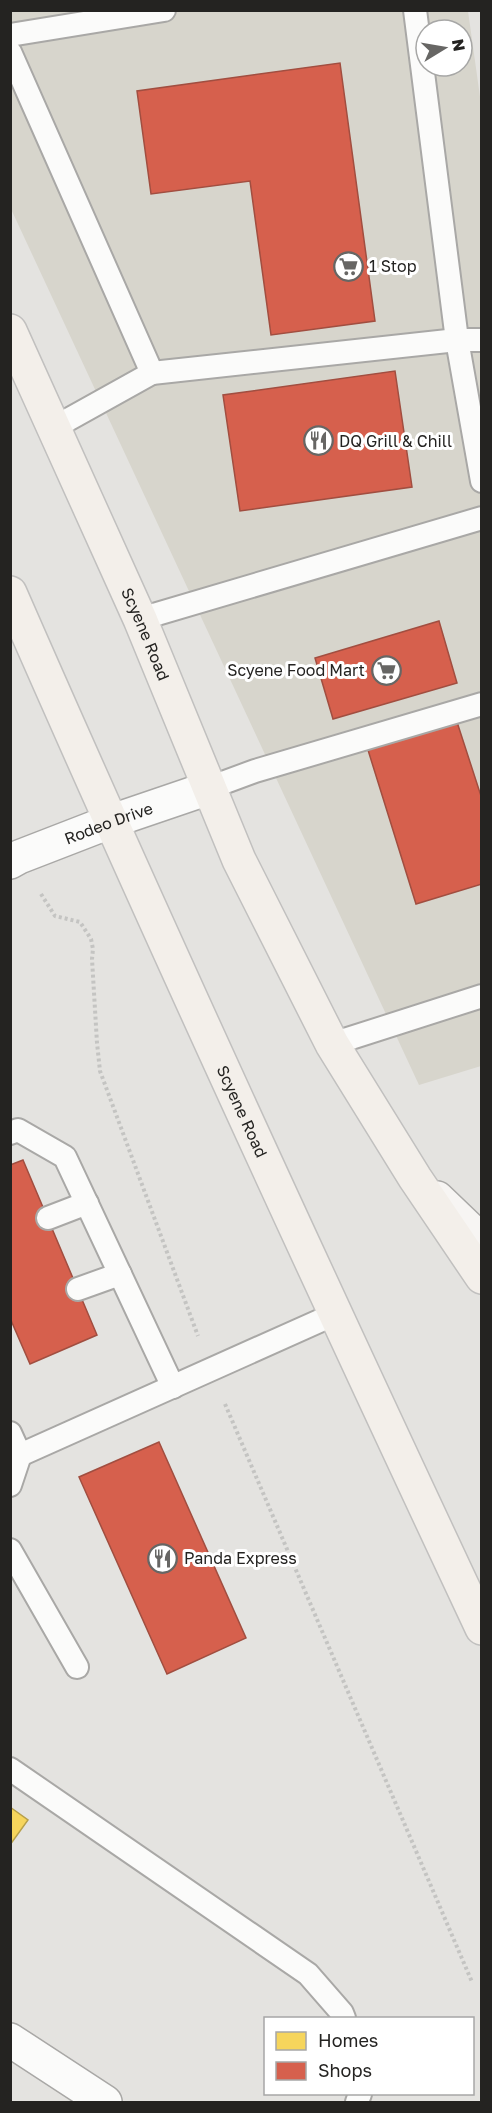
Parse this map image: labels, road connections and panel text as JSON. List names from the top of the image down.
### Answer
{
  "streets": {
    "main road": ["Scyene Road"],
    "street": ["Rodeo Drive"]
  },
  "crossings": [
    ["Scyene Road", "Rodeo Drive"]
  ],
  "places": {
    "supermarket": ["1 Stop", "Scyene Food Mart"],
    "restaurant": ["DQ Grill & Chill", "Panda Express"]
  },
  "legend": ["Homes", "Shops"],
  "north": "right"
}
